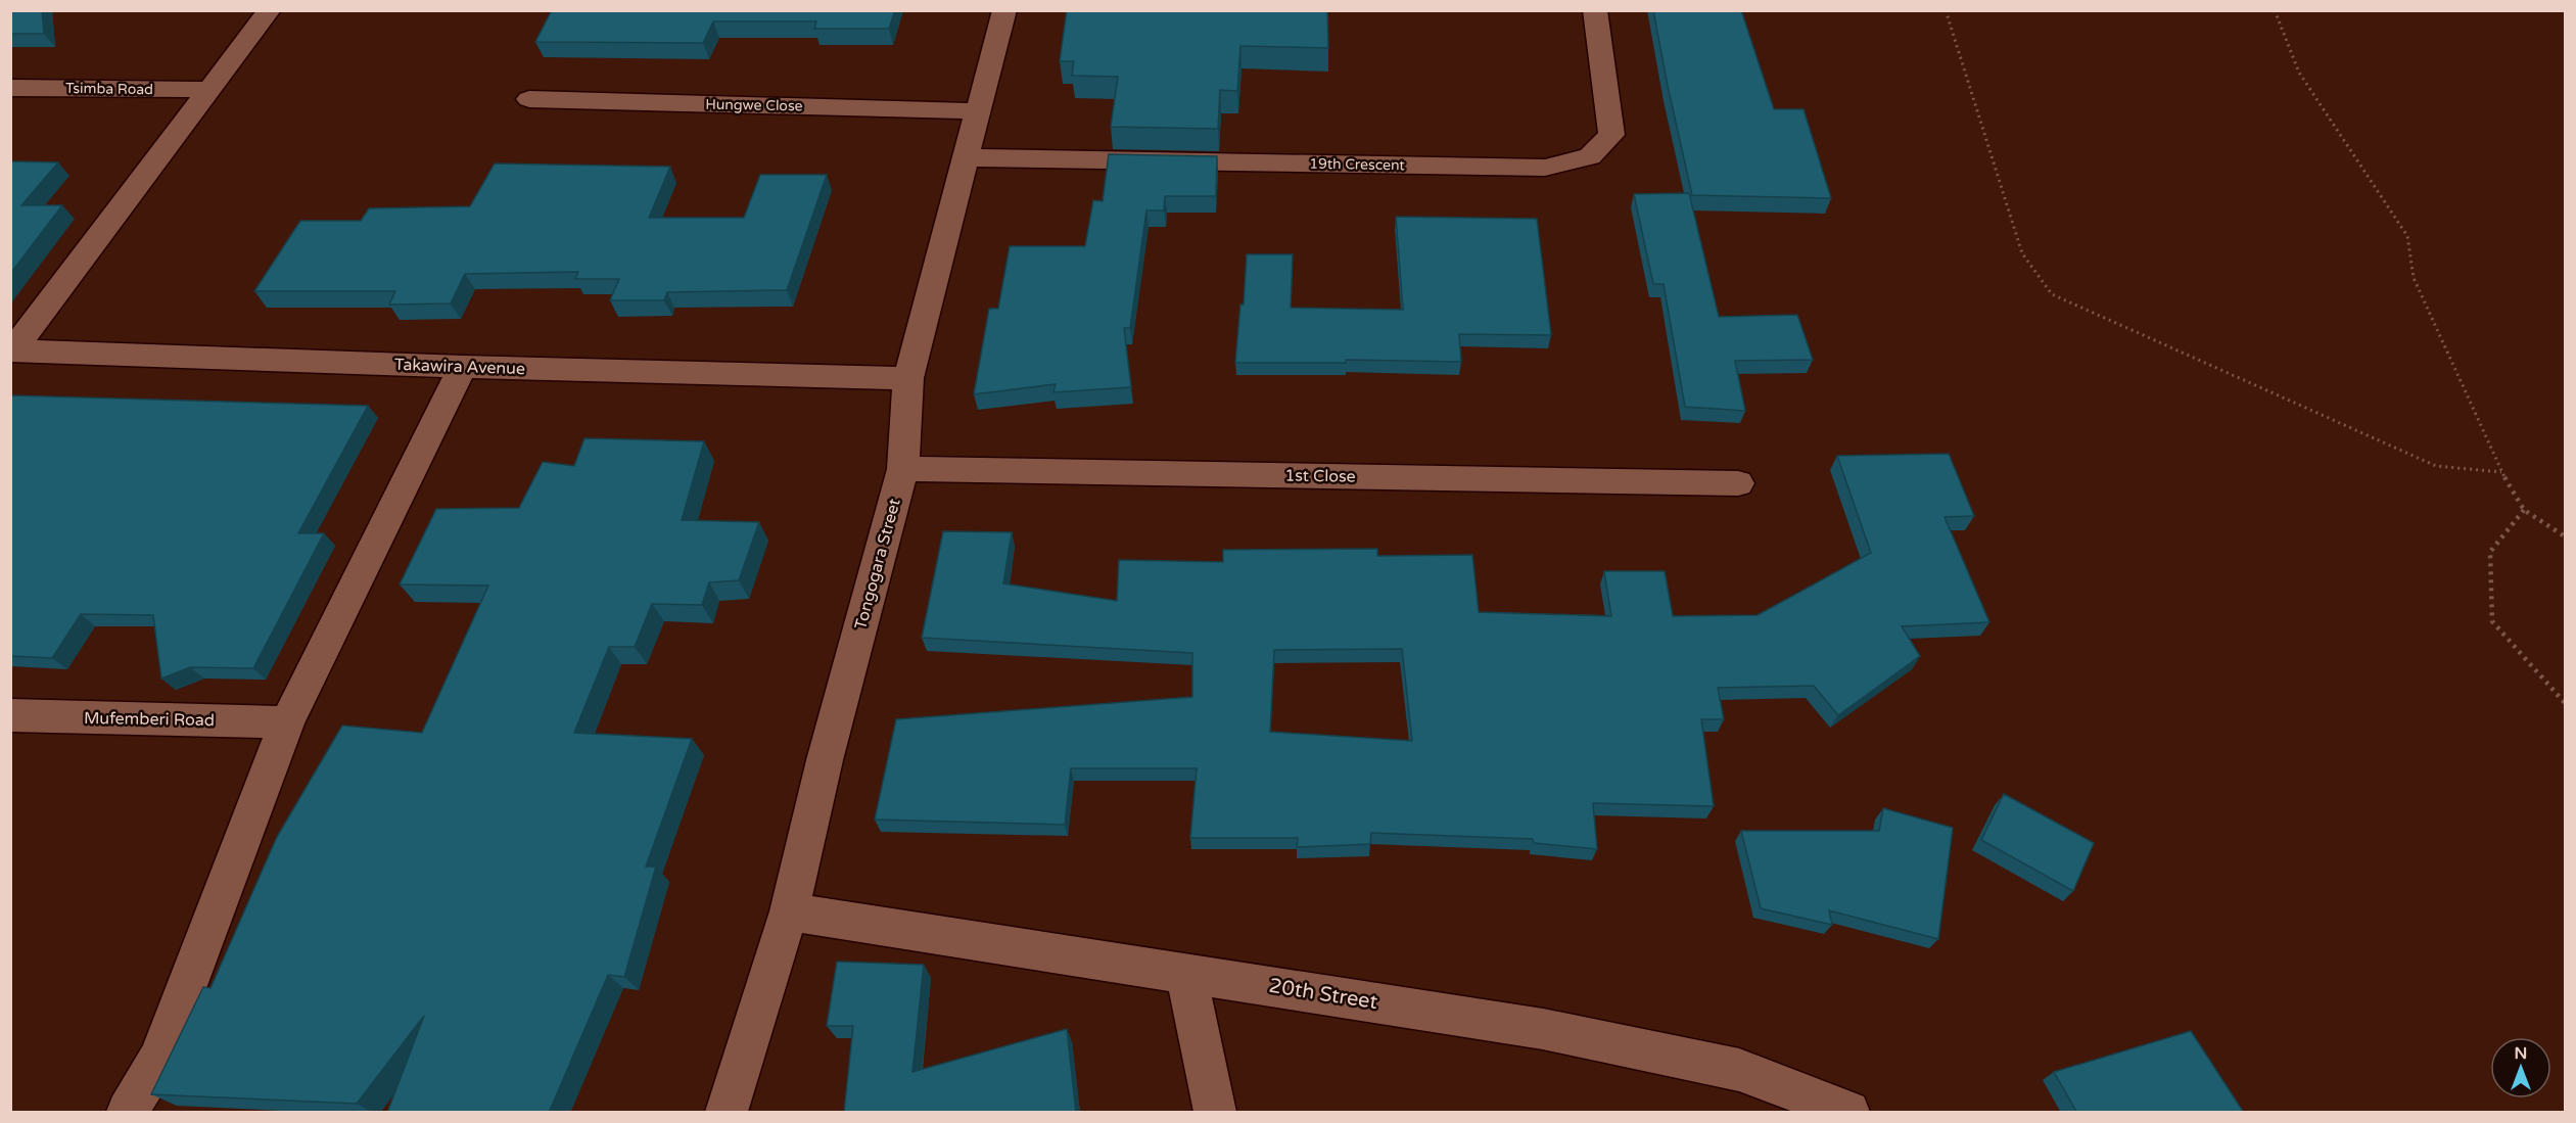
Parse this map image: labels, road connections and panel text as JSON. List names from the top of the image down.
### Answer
{
  "streets": {
    "street": [
      "Tsimba Road",
      "Hungwe Close",
      "19th Crescent",
      "Takawira Avenue",
      "1st Close",
      "Tongogara Street",
      "Mufemberi Road",
      "20th Street"
    ]
  },
  "crossings": [
    ["Hungwe Close", "Tongogara Street"],
    ["19th Crescent", "Tongogara Street"],
    ["Takawira Avenue", "Tongogara Street"],
    ["1st Close", "Tongogara Street"],
    ["Tongogara Street", "20th Street"]
  ],
  "north": "top"
}
